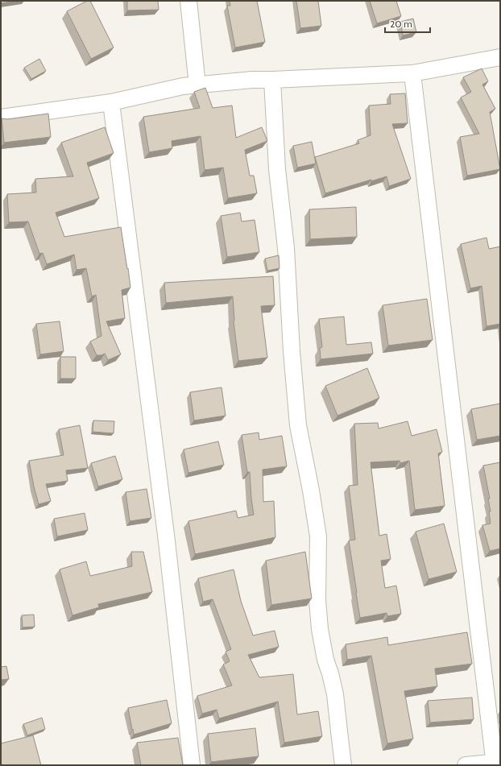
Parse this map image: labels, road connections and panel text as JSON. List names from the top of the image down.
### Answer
{
  "scale_bar": "20 m"
}
